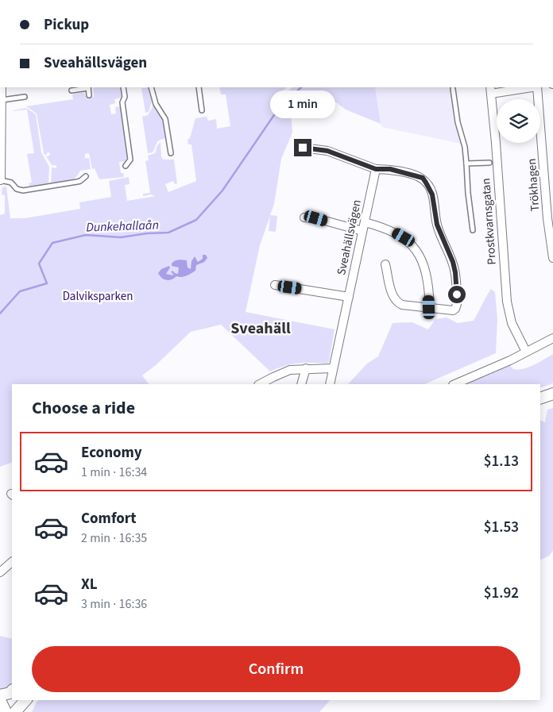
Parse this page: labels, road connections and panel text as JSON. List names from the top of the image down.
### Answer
{
  "streets": {
    "street": ["Trökhagen", "Prostkvarnsgatan", "Sveahällsvägen"]
  },
  "districts": ["Sveahäll"],
  "water": ["Dunkehallaån"],
  "parks": ["Dalviksparken"],
  "page": {
    "banner": ["Pickup", "Sveahällsvägen"],
    "bubble": "1 min",
    "heading": "Choose a ride",
    "list": [
      {
        "name": "Economy",
        "note": "1 min · 16:34",
        "value": "$1.13"
      },
      {
        "name": "Comfort",
        "note": "2 min · 16:35",
        "value": "$1.53"
      },
      {
        "name": "XL",
        "note": "3 min · 16:36",
        "value": "$1.92"
      }
    ],
    "buttons": "Confirm"
  }
}
